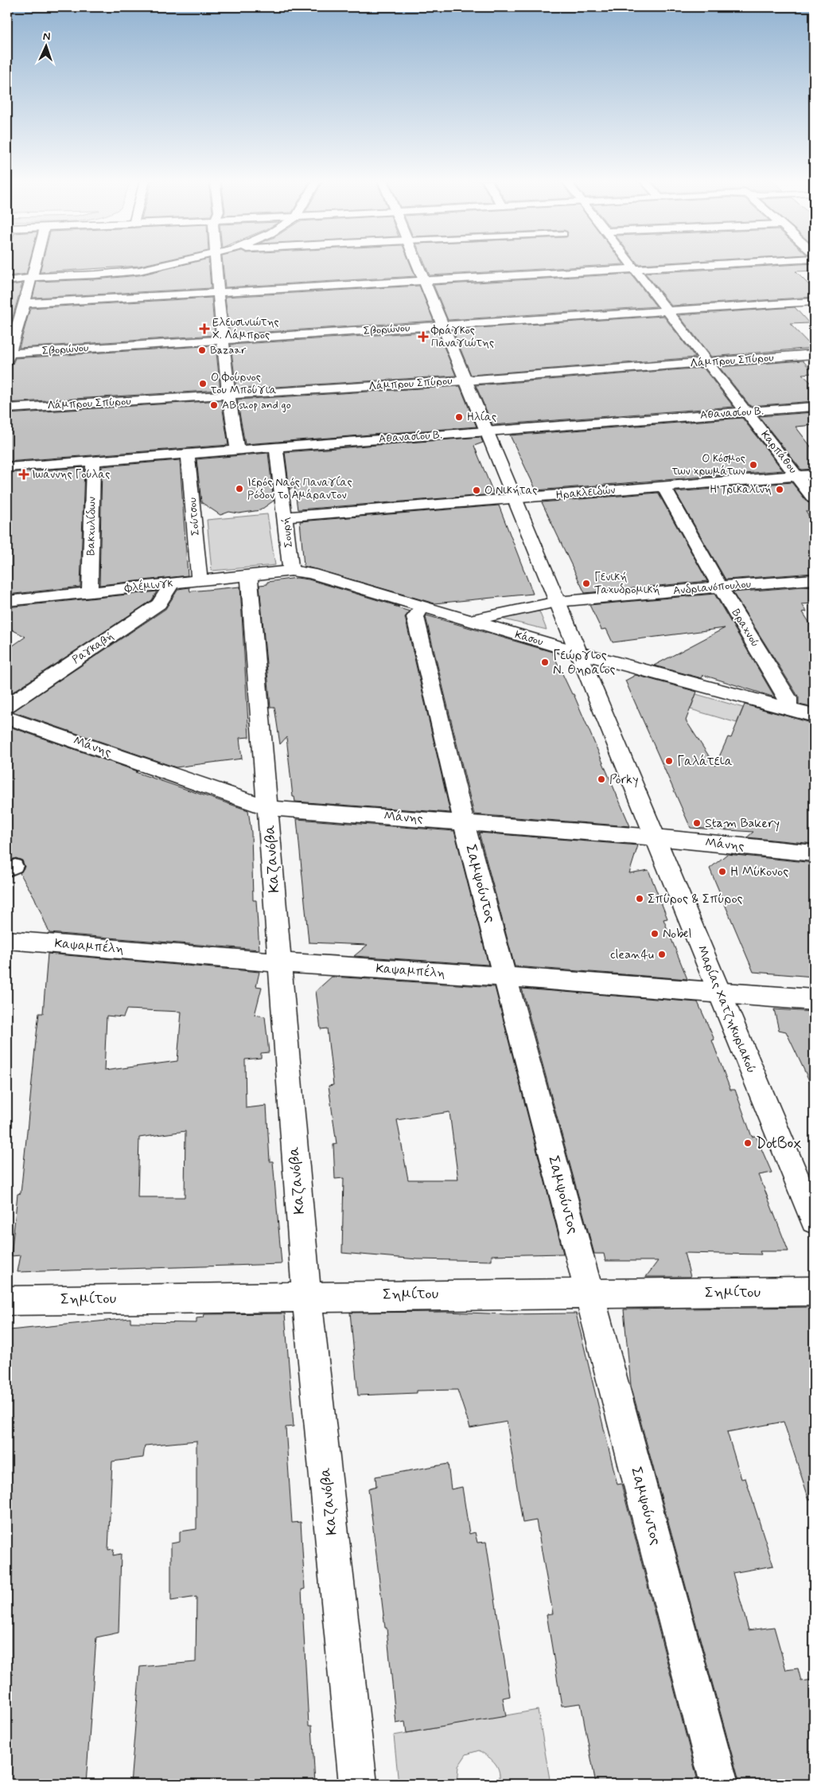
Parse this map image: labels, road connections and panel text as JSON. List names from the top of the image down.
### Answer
{
  "streets": {
    "street": [
      "Σβορώνου",
      "Λάμπρου Σπύρου",
      "Αθανασίου Β.",
      "Καρπάθου",
      "Ηρακλειδών",
      "Σούτσου",
      "Βακχυλίδων",
      "Σουρή",
      "Φλέμινγκ",
      "Ανδριανόπουλου",
      "Βραχνού",
      "Κάσου",
      "Ραγκαβή",
      "Μάνης",
      "Καζανόβα",
      "Σαμψούντος",
      "Καψαμπέλη",
      "Μαρίας Χατζηκυριακού",
      "Σημίτου"
    ]
  },
  "crossings": [
    ["Σβορώνου", "Καρπάθου"],
    ["Σβορώνου", "Μαρίας Χατζηκυριακού"],
    ["Λάμπρου Σπύρου", "Καρπάθου"],
    ["Λάμπρου Σπύρου", "Μαρίας Χατζηκυριακού"],
    ["Αθανασίου Β.", "Καρπάθου"],
    ["Αθανασίου Β.", "Σούτσου"],
    ["Αθανασίου Β.", "Βακχυλίδων"],
    ["Αθανασίου Β.", "Σουρή"],
    ["Αθανασίου Β.", "Μαρίας Χατζηκυριακού"],
    ["Καρπάθου", "Ηρακλειδών"],
    ["Ηρακλειδών", "Σουρή"],
    ["Ηρακλειδών", "Βραχνού"],
    ["Ηρακλειδών", "Μαρίας Χατζηκυριακού"],
    ["Σούτσου", "Φλέμινγκ"],
    ["Βακχυλίδων", "Φλέμινγκ"],
    ["Σουρή", "Φλέμινγκ"],
    ["Σουρή", "Κάσου"],
    ["Φλέμινγκ", "Κάσου"],
    ["Φλέμινγκ", "Ραγκαβή"],
    ["Φλέμινγκ", "Καζανόβα"],
    ["Ανδριανόπουλου", "Βραχνού"],
    ["Ανδριανόπουλου", "Κάσου"],
    ["Ανδριανόπουλου", "Μαρίας Χατζηκυριακού"],
    ["Βραχνού", "Κάσου"],
    ["Κάσου", "Σαμψούντος"],
    ["Κάσου", "Μαρίας Χατζηκυριακού"],
    ["Μάνης", "Καζανόβα"],
    ["Μάνης", "Σαμψούντος"],
    ["Μάνης", "Μαρίας Χατζηκυριακού"],
    ["Καζανόβα", "Καψαμπέλη"],
    ["Καζανόβα", "Σημίτου"],
    ["Σαμψούντος", "Καψαμπέλη"],
    ["Σαμψούντος", "Σημίτου"],
    ["Καψαμπέλη", "Μαρίας Χατζηκυριακού"]
  ],
  "places": {
    "health": ["Ελευσινιώτης Χ. Λάμπρος", "Φράγκος Παναγιώτης", "Ιωάννης Γούλας"],
    "other": [
      "Bazaar",
      "Ο Φούρνος του Μπούγια",
      "AB shop and go",
      "Ηλίας",
      "Ο κόσμος των χρωμάτων",
      "Ιερός Ναός Παναγίας Ρόδον το Αμάραντον",
      "Η Τρικαλινή",
      "Ο Νικήτας",
      "Γενική Ταχυδρομική",
      "Γεώργιος Ν. Θηραίος",
      "Γαλάτεια",
      "Porky",
      "Stam Bakery",
      "Η Μύκονος",
      "Σπύρος & Σπύρος",
      "Nobel",
      "clean4u",
      "DotBox"
    ]
  },
  "north": "top"
}
